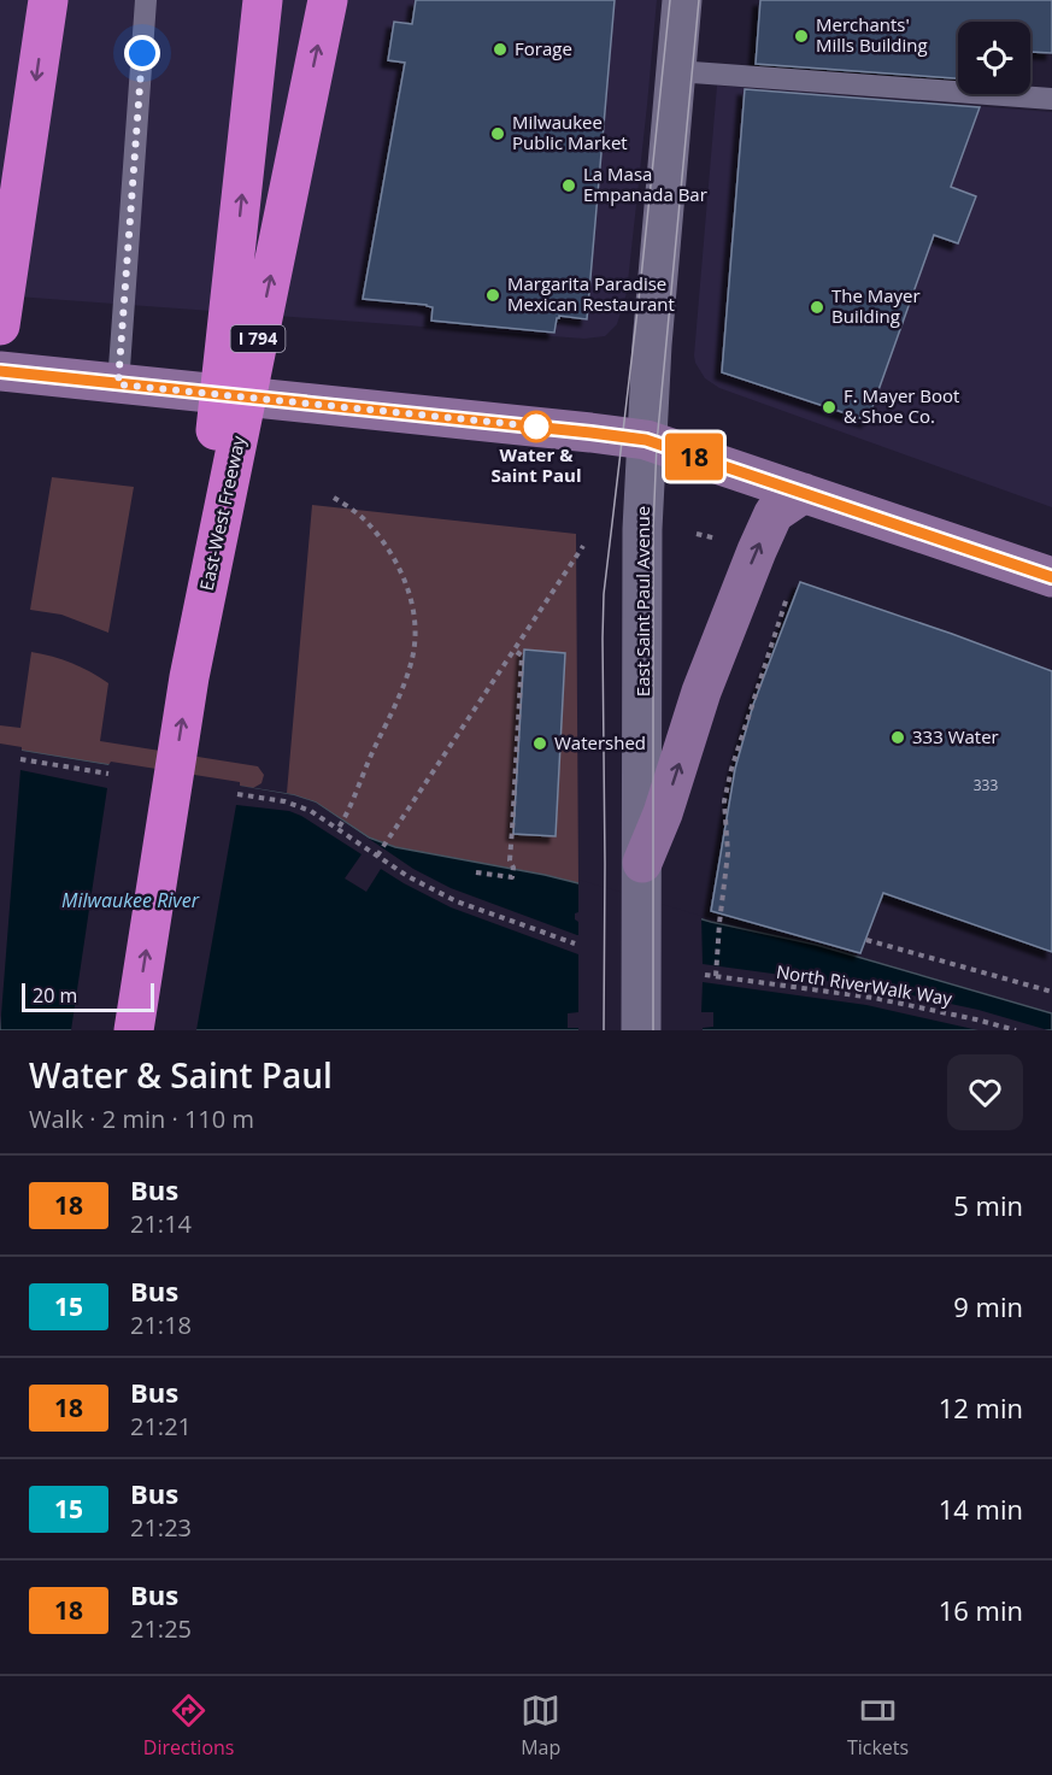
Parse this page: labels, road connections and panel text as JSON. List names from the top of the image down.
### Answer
{
  "streets": {
    "highway": ["I 794", "East-West Freeway"],
    "street": ["East Saint Paul Avenue"],
    "path": ["North RiverWalk Way"]
  },
  "water": ["Milwaukee River"],
  "places": [
    "Merchants' Mills Building",
    "Forage",
    "Milwaukee Public Market",
    "La Masa Empanada Bar",
    "Margarita Paradise Mexican Restaurant",
    "The Mayer Building",
    "F. Mayer Boot & Shoe Co.",
    "Water & Saint Paul",
    "333 Water",
    "Watershed"
  ],
  "lines": ["bus line 18"],
  "house_numbers": ["333"],
  "scale_bar": "20 m",
  "page": {
    "on_map": "18",
    "scale": "20 m",
    "heading": ["Water & Saint Paul", "Walk · 2 min · 110 m"],
    "list": [
      {
        "mark": "18",
        "name": "Bus",
        "note": "21:14",
        "value": "5 min"
      },
      {
        "mark": "15",
        "name": "Bus",
        "note": "21:18",
        "value": "9 min"
      },
      {
        "mark": "18",
        "name": "Bus",
        "note": "21:21",
        "value": "12 min"
      },
      {
        "mark": "15",
        "name": "Bus",
        "note": "21:23",
        "value": "14 min"
      },
      {
        "mark": "18",
        "name": "Bus",
        "note": "21:25",
        "value": "16 min"
      }
    ],
    "tabs": ["Directions", "Map", "Tickets"]
  }
}
